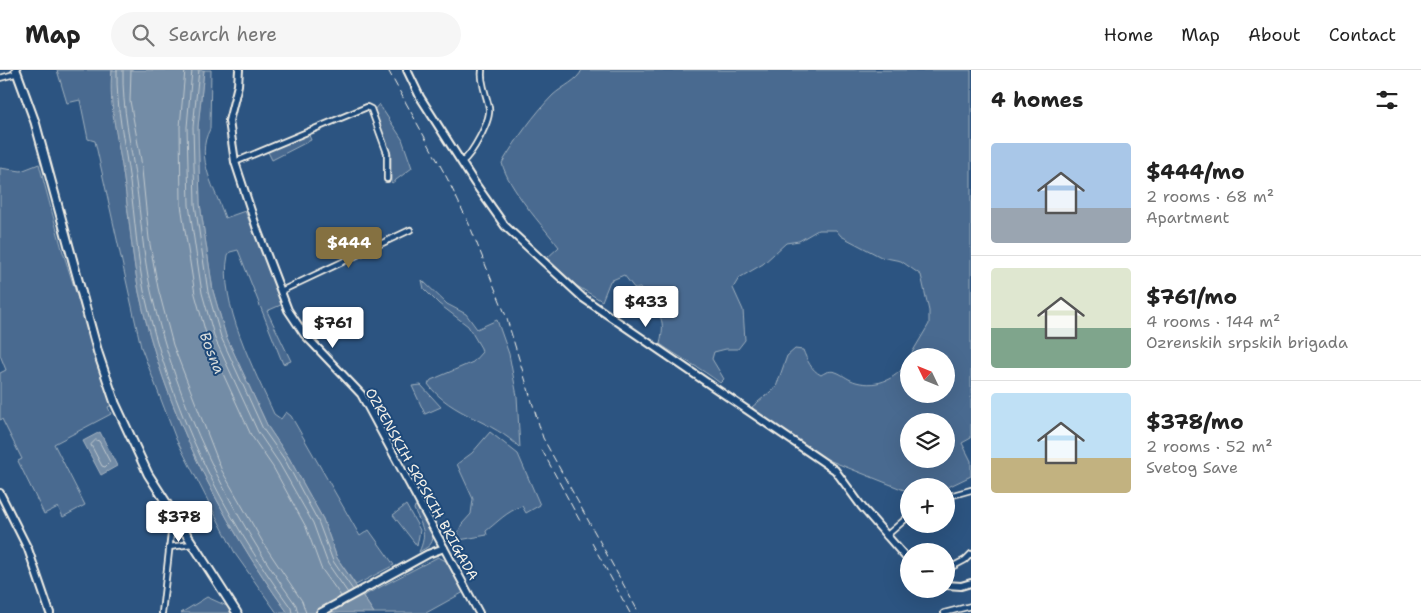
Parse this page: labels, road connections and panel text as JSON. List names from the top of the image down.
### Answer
{
  "streets": {
    "street": ["OZRENSKIH SRPSKIH BRIGADA"]
  },
  "water": ["Bosna"],
  "north": "top left",
  "page": {
    "header": "Map",
    "search": "Search here",
    "nav": [
      "Home",
      "Map",
      "About",
      "Contact"
    ],
    "heading": "4 homes",
    "list": [
      {
        "name": "$444/mo",
        "note": "2 rooms · 68 m² · Apartment"
      },
      {
        "name": "$761/mo",
        "note": "4 rooms · 144 m² · Ozrenskih srpskih brigada"
      },
      {
        "name": "$378/mo",
        "note": "2 rooms · 52 m² · Svetog Save"
      }
    ],
    "price": [
      "$444",
      "$433",
      "$761",
      "$378"
    ],
    "map_buttons": ["+", "−"]
  }
}
